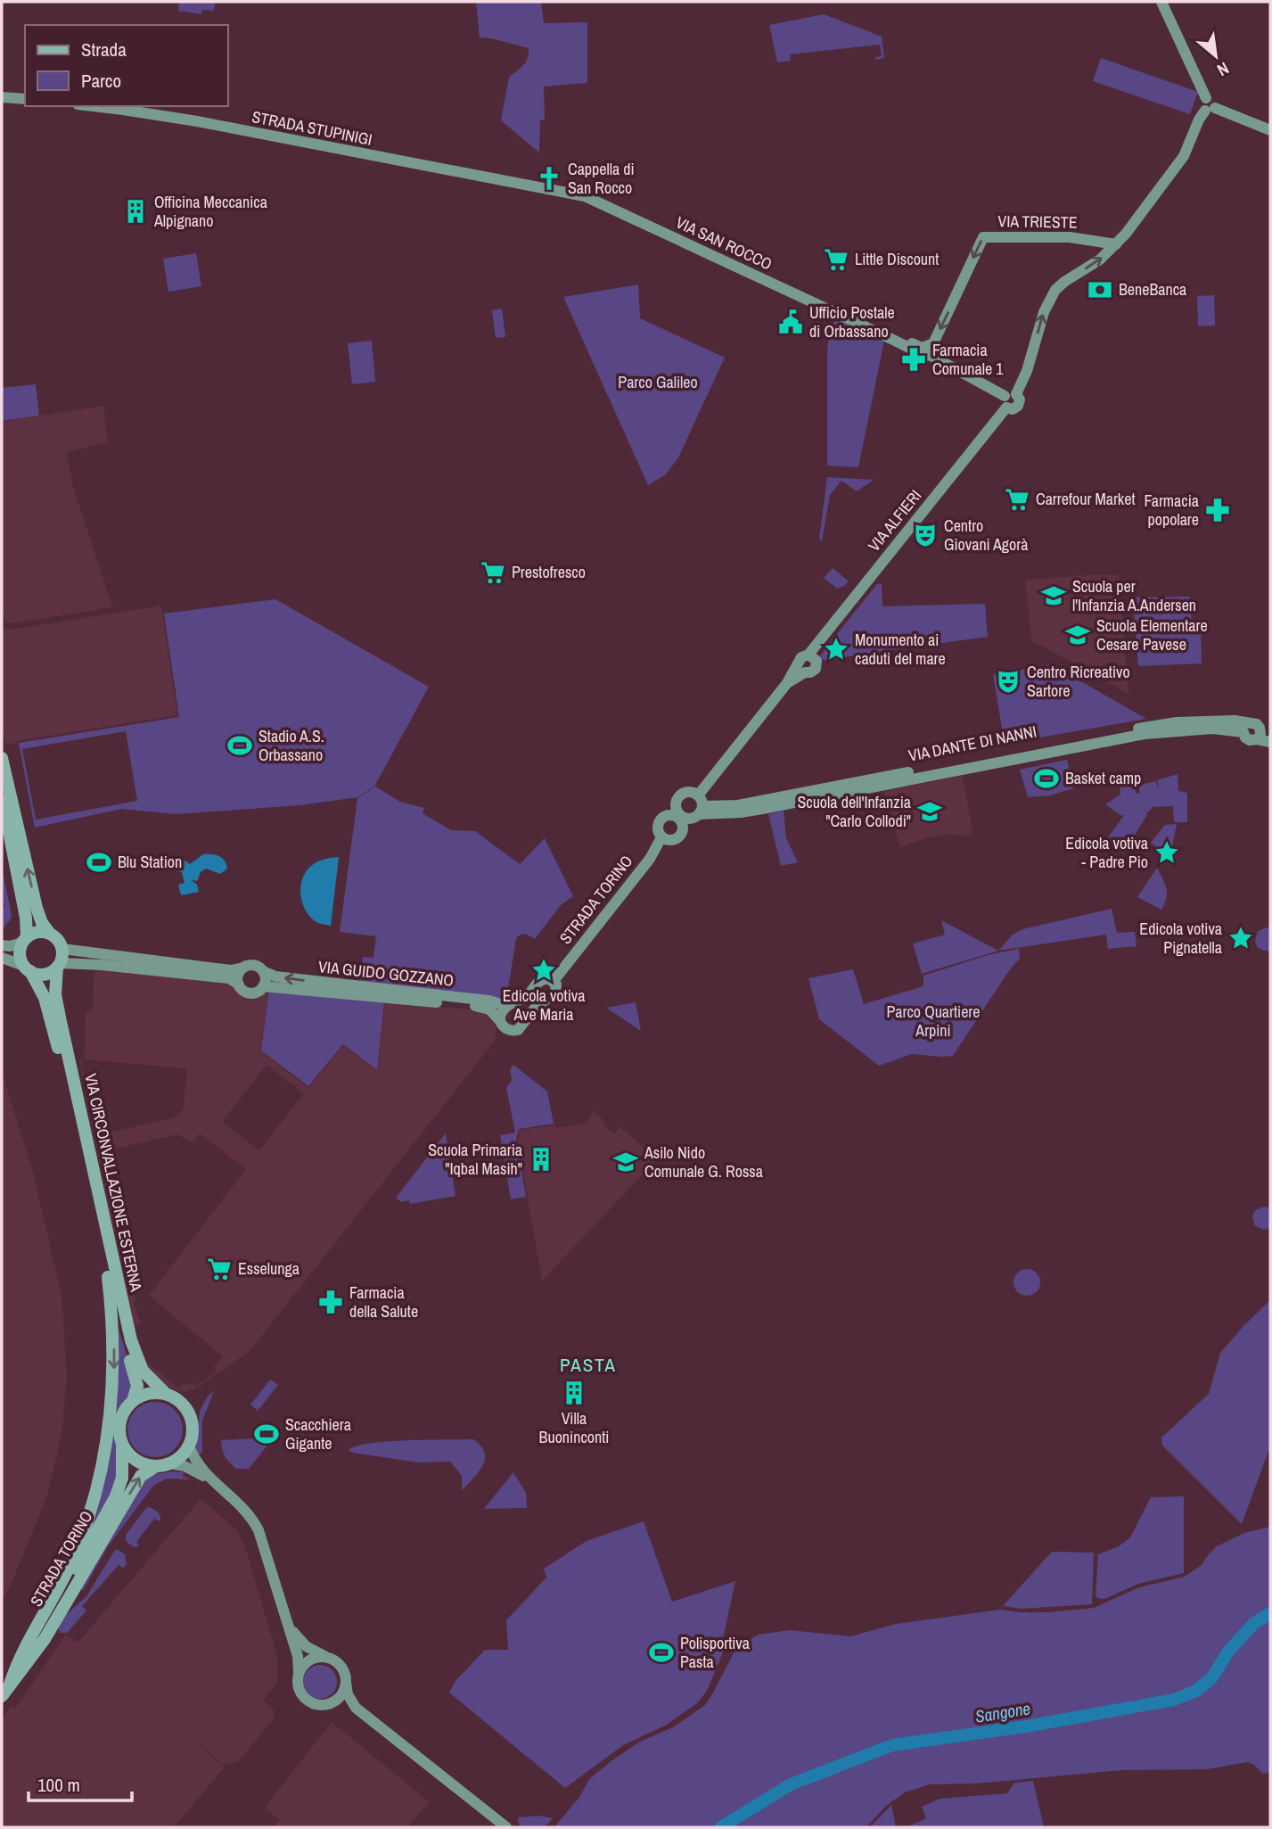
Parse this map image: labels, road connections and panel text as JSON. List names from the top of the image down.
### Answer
{
  "streets": {
    "main road": ["STRADA TORINO", "VIA CIRCONVALLAZIONE ESTERNA"],
    "street": [
      "STRADA STUPINIGI",
      "VIA TRIESTE",
      "VIA SAN ROCCO",
      "VIA ALFIERI",
      "VIA DANTE DI NANNI",
      "VIA GUIDO GOZZANO"
    ]
  },
  "crossings": [
    ["STRADA STUPINIGI", "VIA SAN ROCCO"],
    ["VIA TRIESTE", "VIA SAN ROCCO"],
    ["VIA TRIESTE", "VIA ALFIERI"],
    ["VIA SAN ROCCO", "VIA ALFIERI"],
    ["STRADA TORINO", "VIA GUIDO GOZZANO"],
    ["STRADA TORINO", "VIA CIRCONVALLAZIONE ESTERNA"]
  ],
  "one_way": ["VIA TRIESTE"],
  "districts": ["PASTA"],
  "water": ["Sangone"],
  "parks": ["Parco Galileo", "Parco Quartiere Arpini"],
  "places": {
    "church": ["Cappella di San Rocco"],
    "building": ["Officina Meccanica Alpignano", "Scuola Primaria \"Iqbal Masih\"", "Villa Buoninconti"],
    "supermarket": [
      "Little Discount",
      "Carrefour Market",
      "Prestofresco",
      "Esselunga"
    ],
    "bank": ["BeneBanca"],
    "public building": ["Ufficio Postale di Orbassano"],
    "pharmacy": ["Farmacia Comunale 1", "Farmacia popolare", "Farmacia della Salute"],
    "theatre": ["Centro Giovani Agorà", "Centro Ricreativo Sartore"],
    "school or university": [
      "Scuola per l'Infanzia A.Andersen",
      "Scuola Elementare Cesare Pavese",
      "Scuola dell'Infanzia \"Carlo Collodi\"",
      "Asilo Nido Comunale G. Rossa"
    ],
    "place": [
      "Monumento ai caduti del mare",
      "Edicola votiva - Padre Pio",
      "Edicola votiva Pignatella",
      "Edicola votiva Ave Maria"
    ],
    "sports": [
      "Stadio A.S. Orbassano",
      "Basket camp",
      "Blu Station",
      "Scacchiera Gigante",
      "Polisportiva Pasta"
    ]
  },
  "legend": ["Strada", "Parco"],
  "scale_bar": "100 m",
  "north": "bottom right"
}
